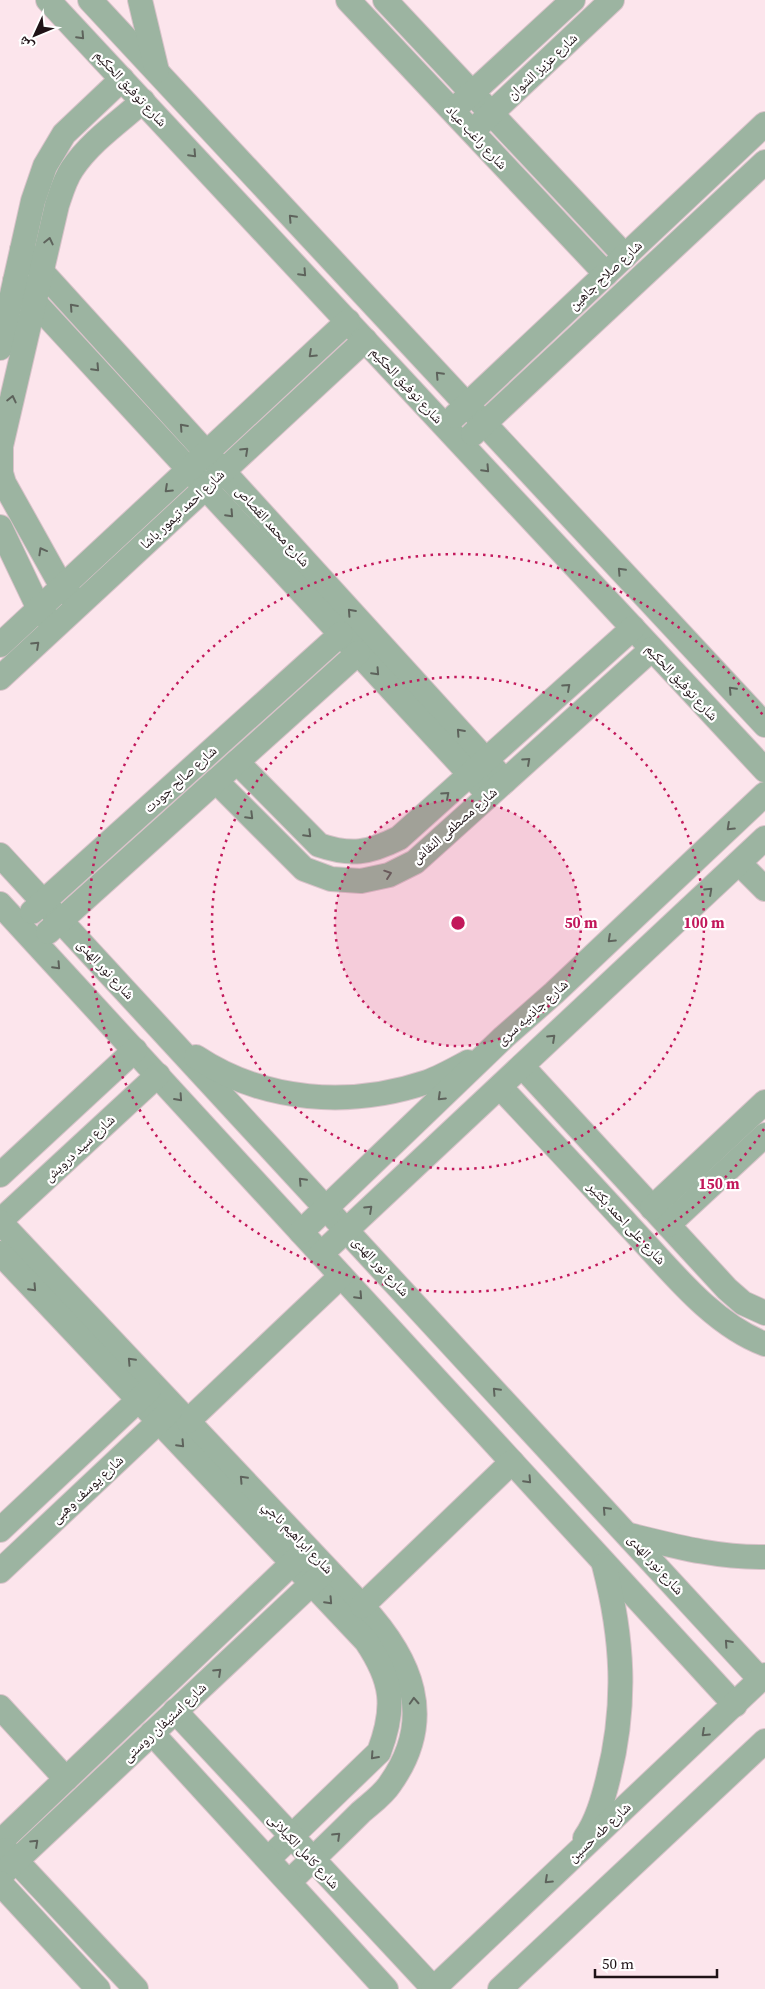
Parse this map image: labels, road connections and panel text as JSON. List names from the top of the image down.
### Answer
{
  "streets": {
    "street": [
      "شارع عزيز الشوان",
      "شارع توفيق الحكيم",
      "شارع راغب عياد",
      "شارع صلاح جاهين",
      "شارع احمد تيمور باشا",
      "شارع محمد القصاص",
      "شارع صالح جودت",
      "شارع مصطفى النقاش",
      "شارع نور الهدى",
      "شارع جاذبيه سرى",
      "شارع سيد درويش",
      "شارع على احمد بكثير",
      "شارع يوسف وهبى",
      "شارع ابراهيم ناجي",
      "شارع استيفان روستى",
      "شارع طه حسين",
      "شارع كامل الكيلانى"
    ]
  },
  "crossings": [
    ["شارع عزيز الشوان", "شارع راغب عياد"],
    ["شارع توفيق الحكيم", "شارع صلاح جاهين"],
    ["شارع توفيق الحكيم", "شارع احمد تيمور باشا"],
    ["شارع توفيق الحكيم", "شارع مصطفى النقاش"],
    ["شارع راغب عياد", "شارع صلاح جاهين"],
    ["شارع احمد تيمور باشا", "شارع محمد القصاص"],
    ["شارع محمد القصاص", "شارع صالح جودت"],
    ["شارع محمد القصاص", "شارع مصطفى النقاش"],
    ["شارع صالح جودت", "شارع مصطفى النقاش"],
    ["شارع صالح جودت", "شارع نور الهدى"],
    ["شارع نور الهدى", "شارع جاذبيه سرى"],
    ["شارع نور الهدى", "شارع طه حسين"],
    ["شارع سيد درويش", "شارع ابراهيم ناجي"],
    ["شارع يوسف وهبى", "شارع ابراهيم ناجي"],
    ["شارع ابراهيم ناجي", "شارع استيفان روستى"],
    ["شارع ابراهيم ناجي", "شارع كامل الكيلانى"],
    ["شارع استيفان روستى", "شارع كامل الكيلانى"],
    ["شارع طه حسين", "شارع كامل الكيلانى"]
  ],
  "one_way": ["شارع مصطفى النقاش"],
  "scale_bar": "50 m",
  "north": "bottom left",
  "rings": ["50 m", "100 m", "150 m"]
}
